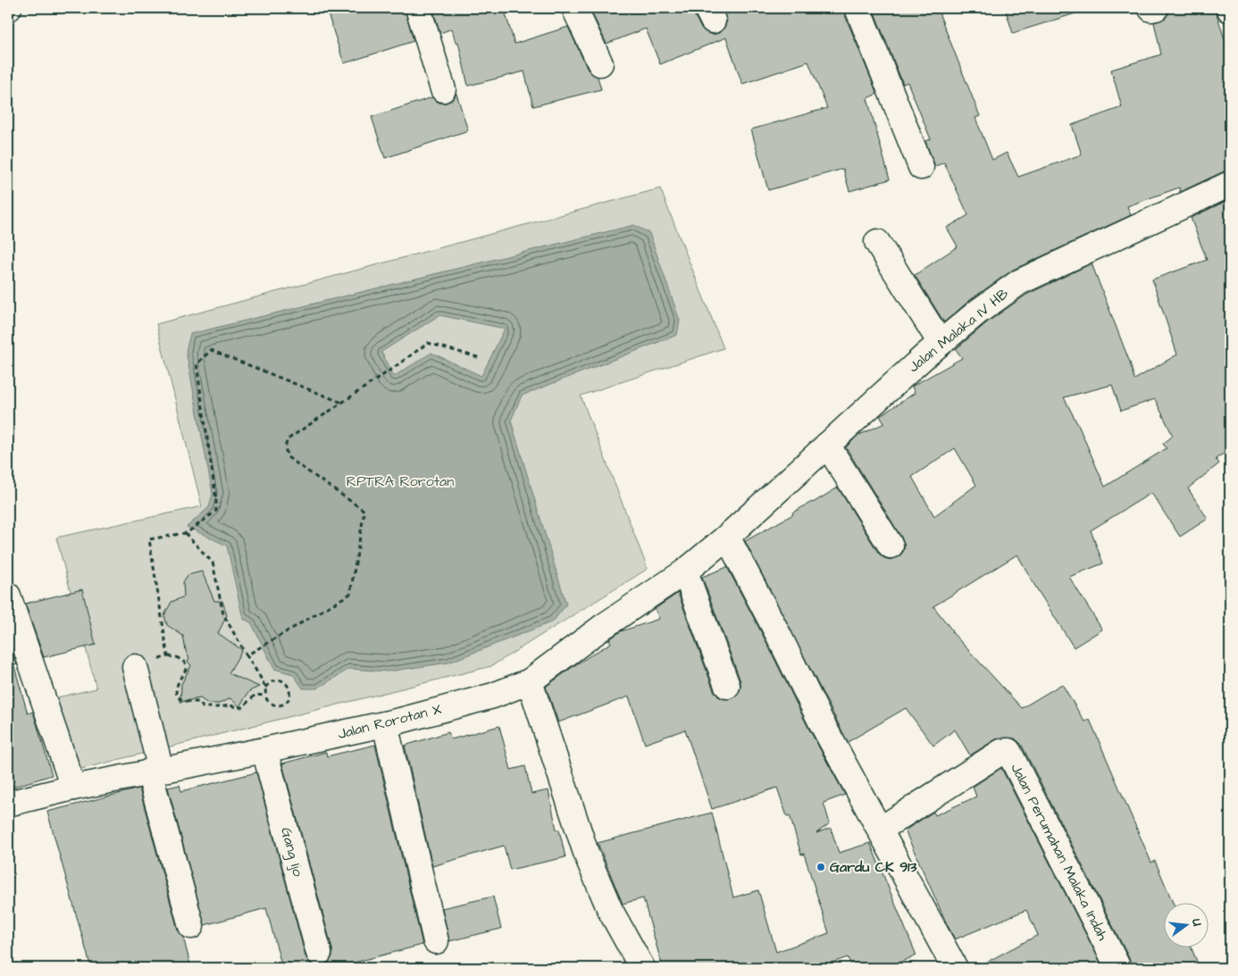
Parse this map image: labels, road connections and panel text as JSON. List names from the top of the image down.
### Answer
{
  "streets": {
    "street": [
      "Jalan Malaka IV HB",
      "Jalan Rorotan X",
      "Gang Ijo",
      "Jalan Perumahan Malaka Indah"
    ]
  },
  "crossings": [
    ["Jalan Malaka IV HB", "Jalan Rorotan X"],
    ["Jalan Rorotan X", "Gang Ijo"]
  ],
  "parks": ["RPTRA Rorotan"],
  "places": ["Gardu CK 913"],
  "north": "right"
}
